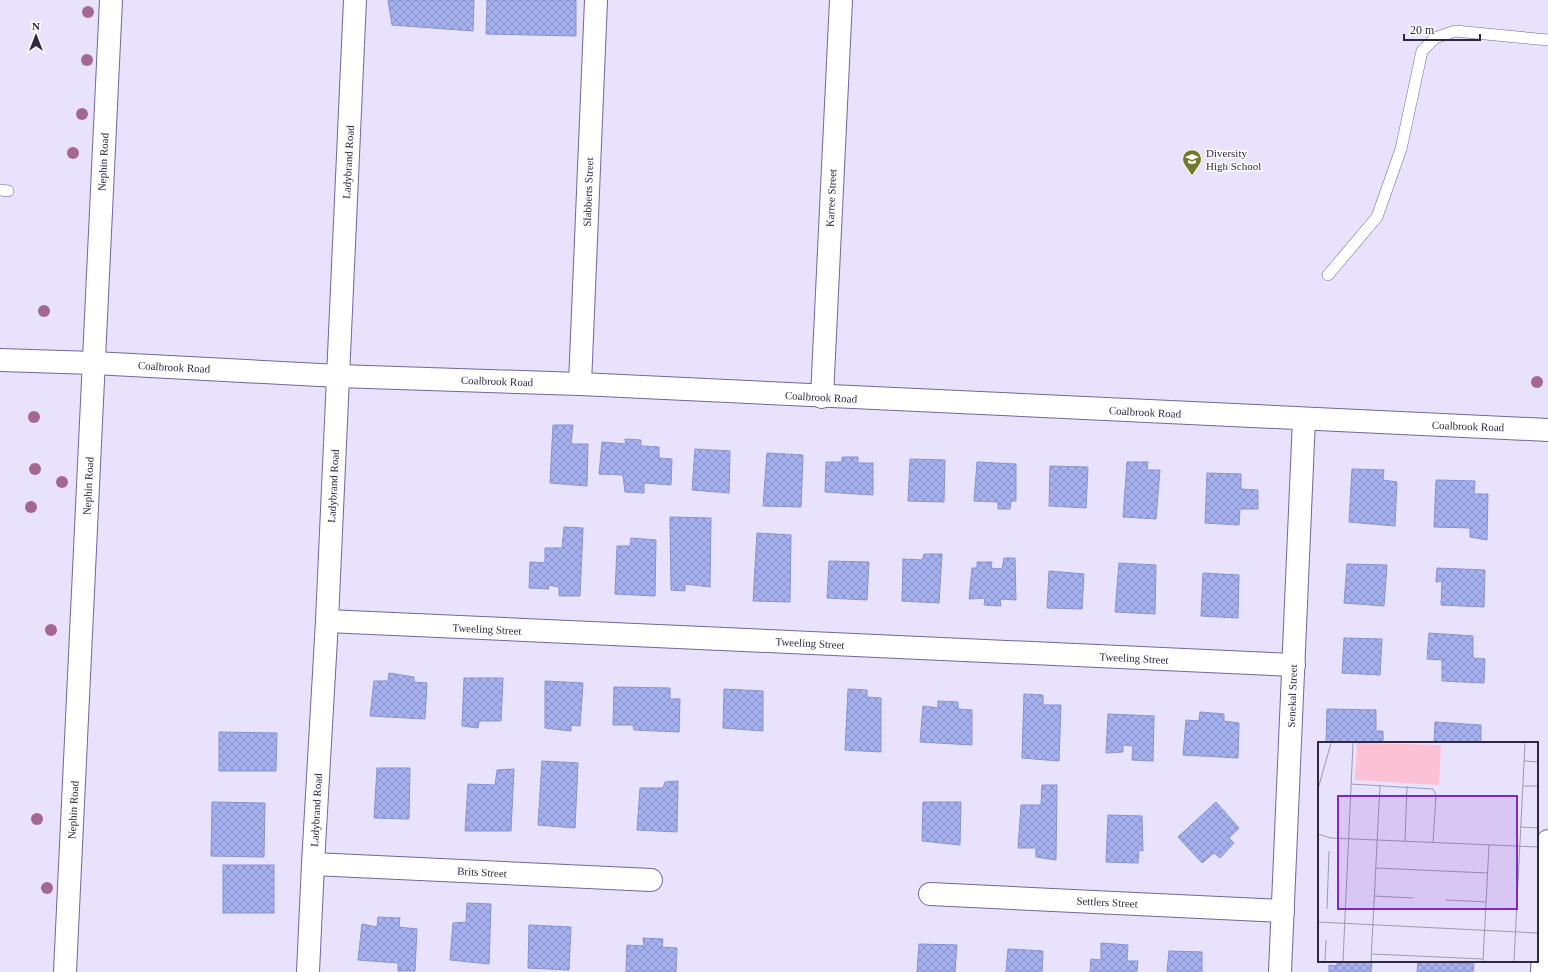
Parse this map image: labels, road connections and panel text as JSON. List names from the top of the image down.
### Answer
{
  "streets": {
    "street": [
      "Nephin Road",
      "Ladybrand Road",
      "Slabberts Street",
      "Karree Street",
      "Coalbrook Road",
      "Tweeling Street",
      "Senekal Street",
      "Brits Street",
      "Settlers Street"
    ]
  },
  "crossings": [
    ["Nephin Road", "Coalbrook Road"],
    ["Ladybrand Road", "Coalbrook Road"],
    ["Ladybrand Road", "Tweeling Street"],
    ["Ladybrand Road", "Brits Street"],
    ["Slabberts Street", "Coalbrook Road"],
    ["Karree Street", "Coalbrook Road"],
    ["Coalbrook Road", "Senekal Street"],
    ["Tweeling Street", "Senekal Street"],
    ["Senekal Street", "Settlers Street"]
  ],
  "places": {
    "school or university": ["Diversity High School"]
  },
  "scale_bar": "20 m",
  "north": "top"
}
